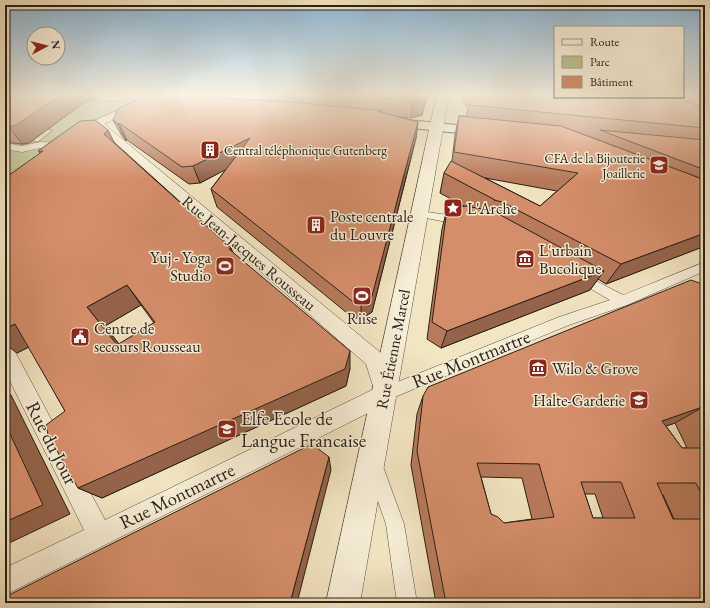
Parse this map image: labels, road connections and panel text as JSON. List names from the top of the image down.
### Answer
{
  "streets": {
    "street": [
      "Rue Jean-Jacques Rousseau",
      "Rue Étienne Marcel",
      "Rue Montmartre",
      "Rue du Jour"
    ]
  },
  "crossings": [
    ["Rue Jean-Jacques Rousseau", "Rue Étienne Marcel"],
    ["Rue Jean-Jacques Rousseau", "Rue Montmartre"],
    ["Rue Étienne Marcel", "Rue Montmartre"],
    ["Rue Montmartre", "Rue du Jour"]
  ],
  "places": {
    "building": ["Central téléphonique Gutenberg", "Poste centrale du Louvre"],
    "school or university": ["CFA de la Bijouterie Joaillerie", "Halte-Garderie", "Elfe Ecole de Langue Francaise"],
    "place": ["L'Arche"],
    "museum": ["L'urbain Bucolique", "Wilo & Grove"],
    "sports": ["Yuj - Yoga Studio", "Riise"],
    "public building": ["Centre de secours Rousseau"]
  },
  "legend": ["Route", "Parc", "Bâtiment"],
  "north": "right"
}
